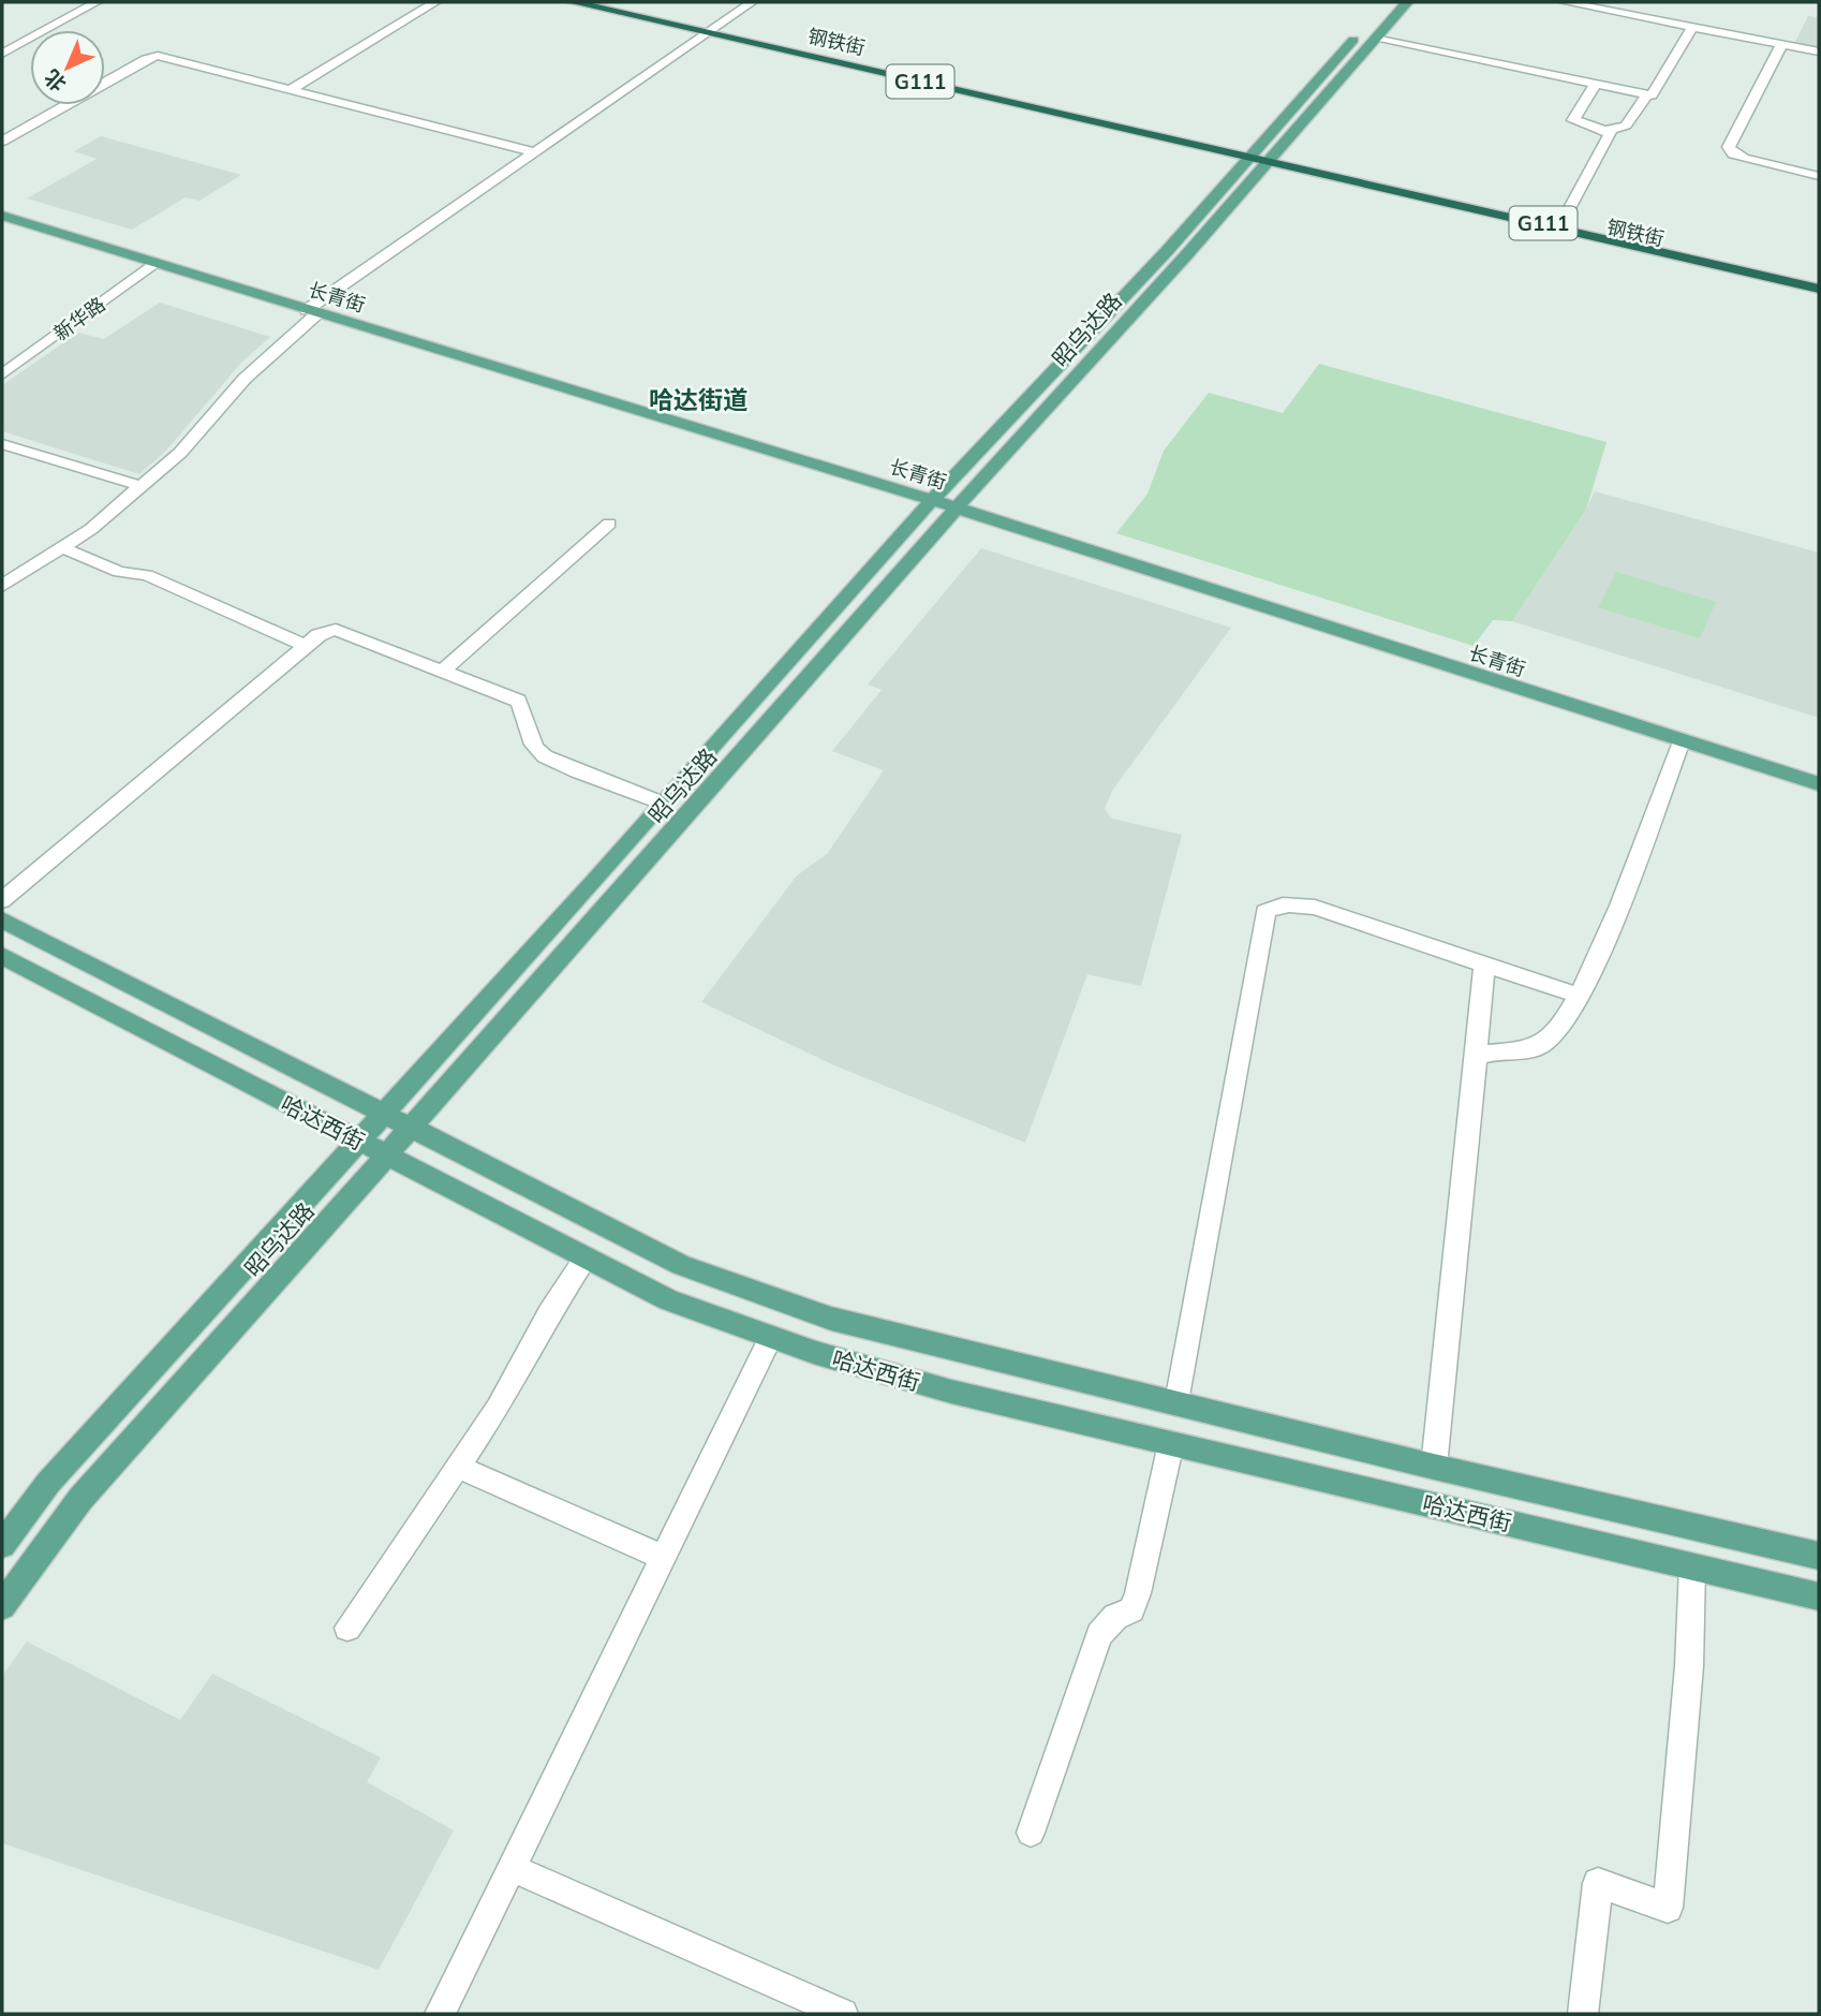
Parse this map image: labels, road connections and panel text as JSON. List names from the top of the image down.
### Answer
{
  "streets": {
    "highway": ["钢铁街", "G111"],
    "main road": ["长青街", "昭乌达路", "哈达西街"],
    "street": ["新华路"]
  },
  "crossings": [
    ["钢铁街", "昭乌达路"],
    ["长青街", "新华路"],
    ["长青街", "昭乌达路"],
    ["昭乌达路", "哈达西街"]
  ],
  "districts": ["哈达街道"],
  "north": "bottom left"
}
